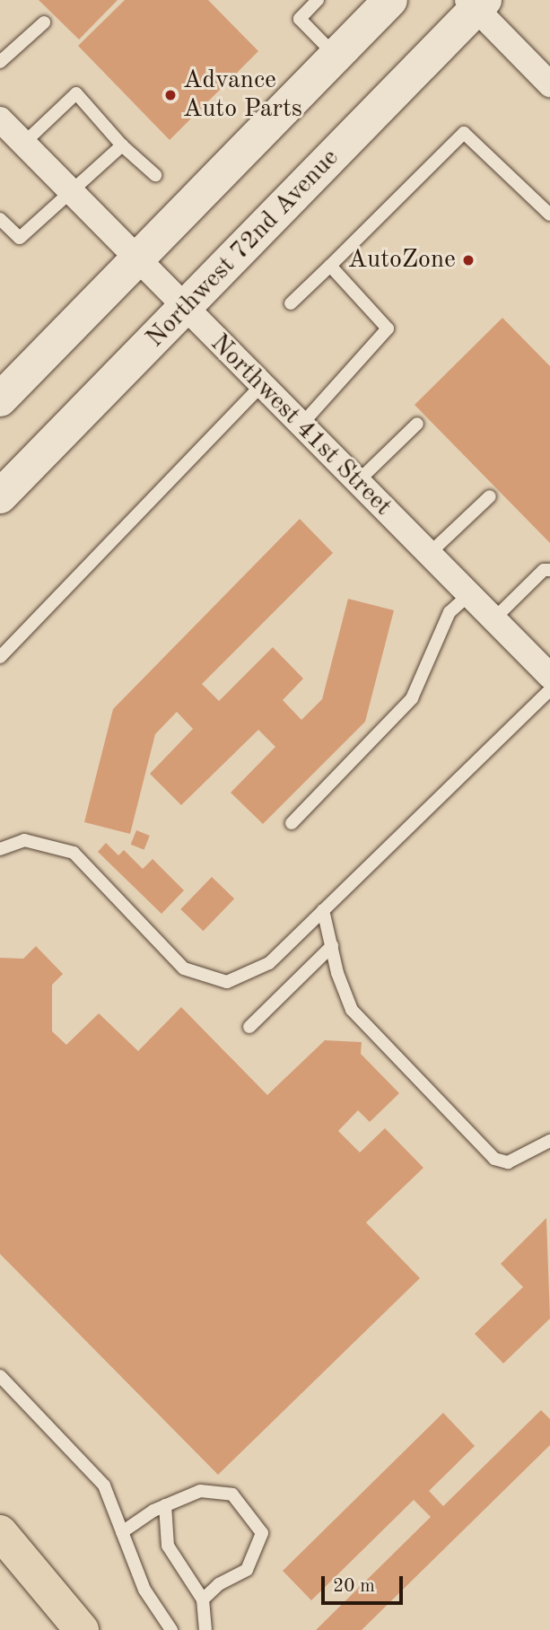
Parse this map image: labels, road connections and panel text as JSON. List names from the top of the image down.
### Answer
{
  "streets": {
    "main road": ["Northwest 72nd Avenue"],
    "street": ["Northwest 41st Street"]
  },
  "crossings": [
    ["Northwest 72nd Avenue", "Northwest 41st Street"]
  ],
  "places": ["Advance Auto Parts", "AutoZone"],
  "scale_bar": "20 m"
}
